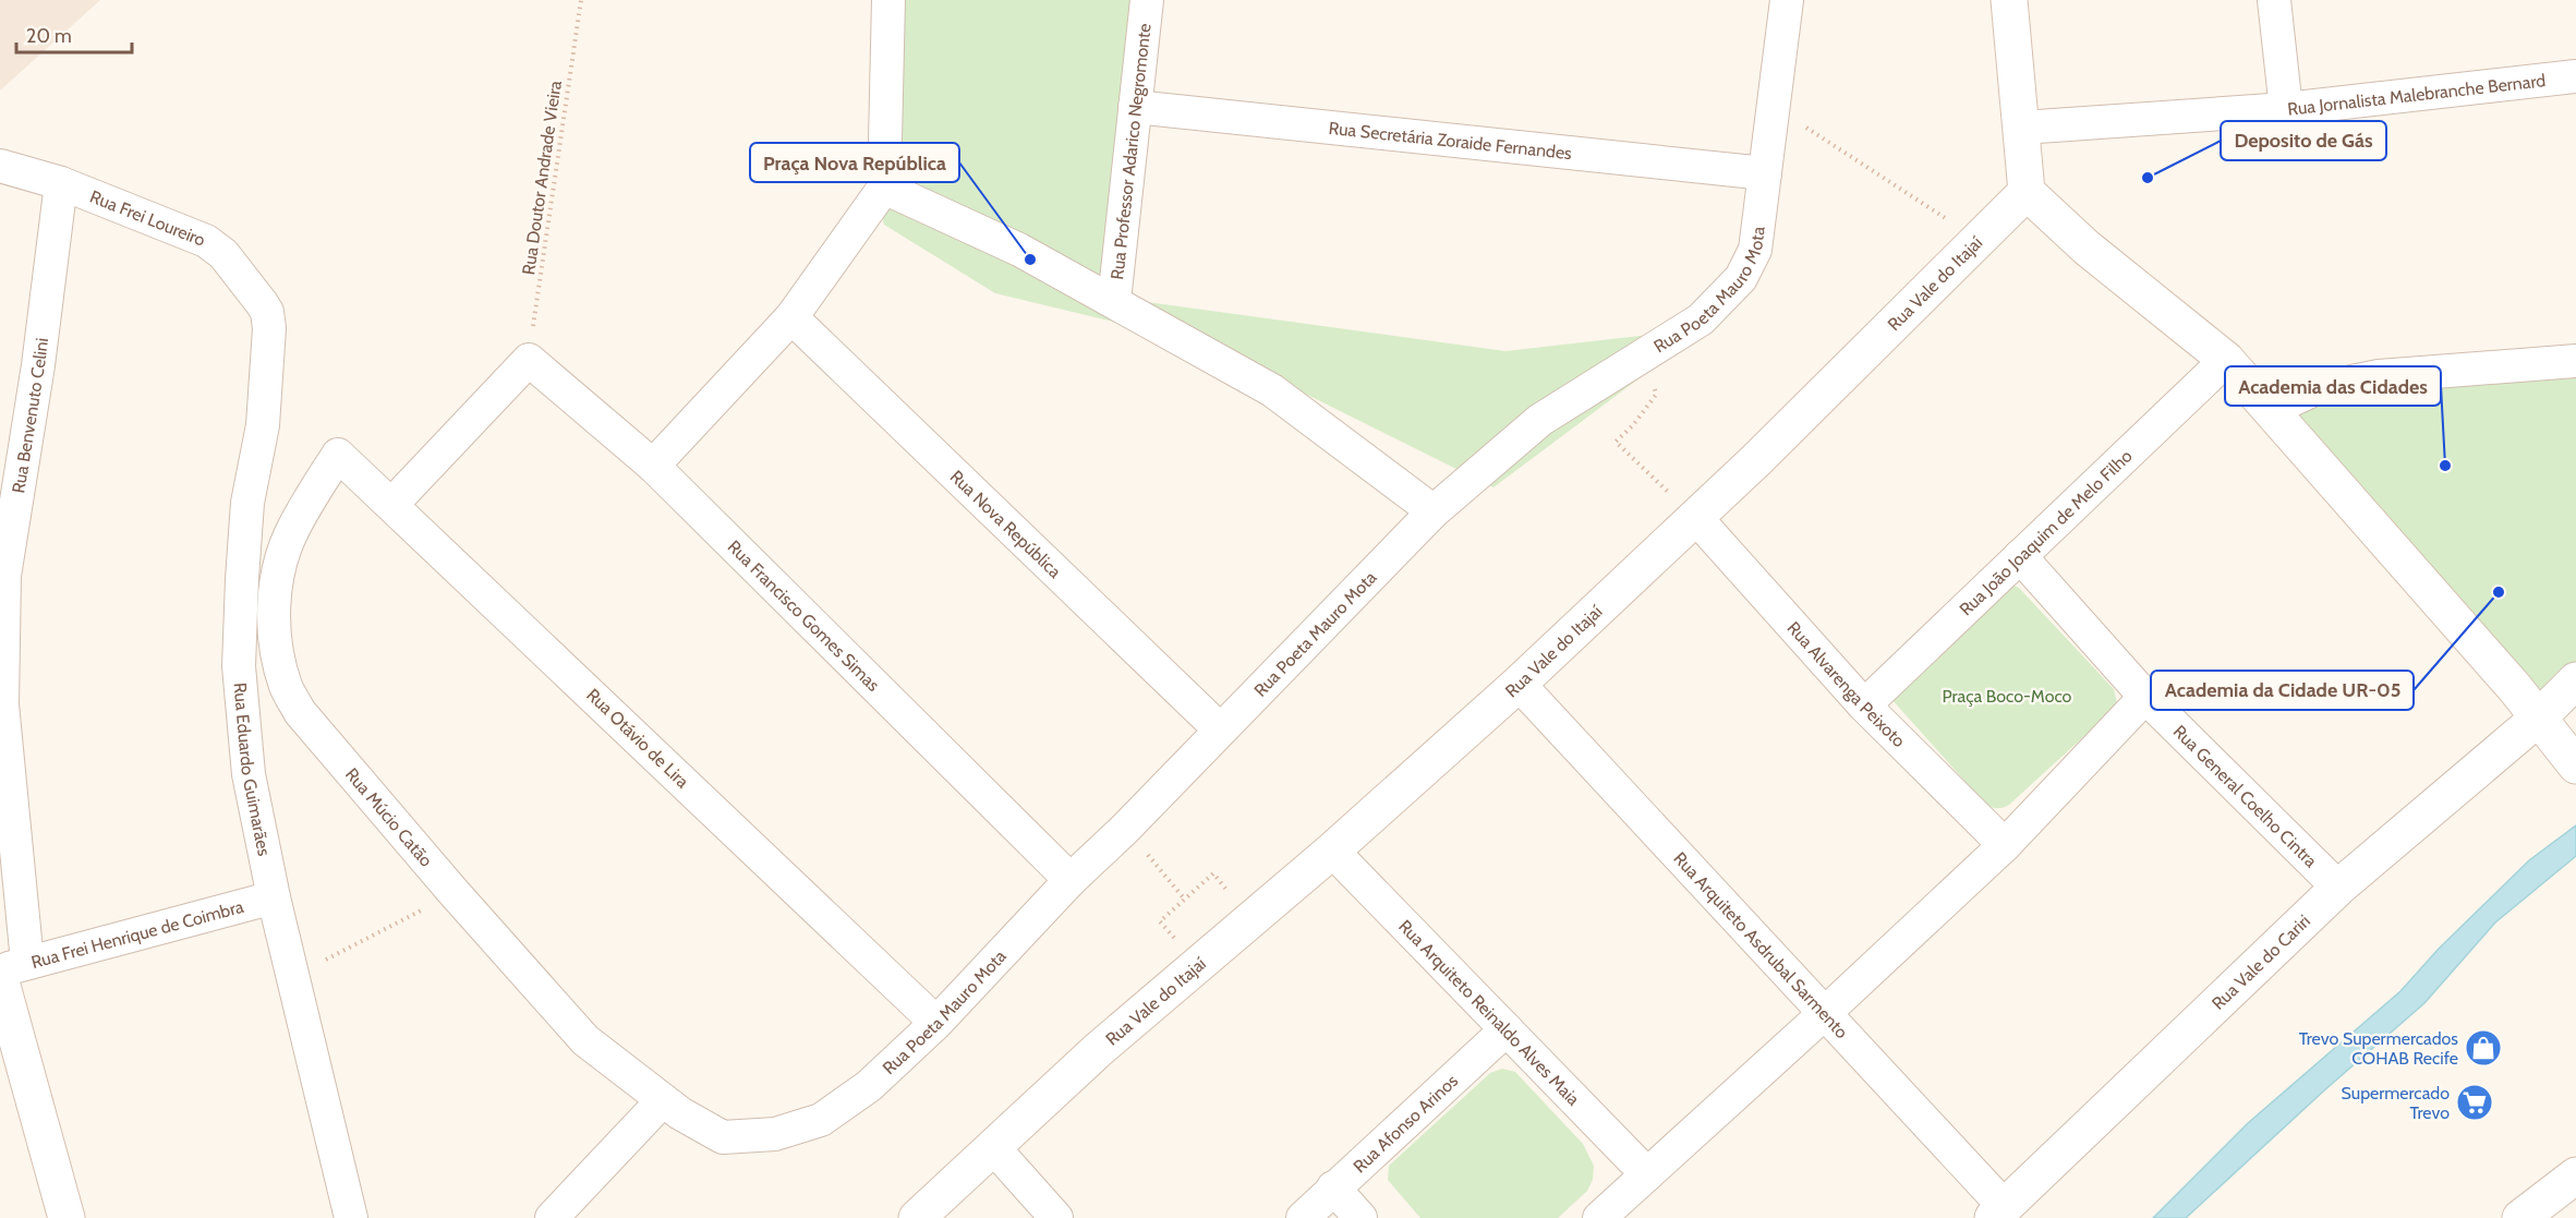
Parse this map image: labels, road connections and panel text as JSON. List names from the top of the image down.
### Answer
{
  "streets": {
    "main road": ["Rua Vale do Itajaí", "Rua Vale do Cariri"],
    "street": [
      "Rua Jornalista Malebranche Bernard",
      "Rua Secretária Zoraide Fernandes",
      "Rua Professor Adarico Negromonte",
      "Rua Frei Loureiro",
      "Rua Poeta Mauro Mota",
      "Rua Benvenuto Celini",
      "Rua Nova República",
      "Rua João Joaquim de Melo Filho",
      "Rua Francisco Gomes Simas",
      "Rua Alvarenga Peixoto",
      "Rua Otávio de Lira",
      "Rua Eduardo Guimarães",
      "Rua General Coelho Cintra",
      "Rua Múcio Catão",
      "Rua Frei Henrique de Coimbra",
      "Rua Arquiteto Asdrubal Sarmento",
      "Rua Arquiteto Reinaldo Alves Maia",
      "Rua Afonso Arinos"
    ],
    "path": ["Rua Doutor Andrade Vieira"]
  },
  "crossings": [
    ["Rua Secretária Zoraide Fernandes", "Rua Professor Adarico Negromonte"],
    ["Rua Secretária Zoraide Fernandes", "Rua Poeta Mauro Mota"],
    ["Rua Doutor Andrade Vieira", "Rua Francisco Gomes Simas"],
    ["Rua Frei Loureiro", "Rua Benvenuto Celini"],
    ["Rua Frei Loureiro", "Rua Eduardo Guimarães"],
    ["Rua Vale do Itajaí", "Rua Alvarenga Peixoto"],
    ["Rua Vale do Itajaí", "Rua Arquiteto Asdrubal Sarmento"],
    ["Rua Vale do Itajaí", "Rua Arquiteto Reinaldo Alves Maia"],
    ["Rua Poeta Mauro Mota", "Rua Nova República"],
    ["Rua Poeta Mauro Mota", "Rua Francisco Gomes Simas"],
    ["Rua Poeta Mauro Mota", "Rua Otávio de Lira"],
    ["Rua Poeta Mauro Mota", "Rua Múcio Catão"],
    ["Rua Benvenuto Celini", "Rua Frei Henrique de Coimbra"],
    ["Rua João Joaquim de Melo Filho", "Rua Alvarenga Peixoto"],
    ["Rua João Joaquim de Melo Filho", "Rua General Coelho Cintra"],
    ["Rua Otávio de Lira", "Rua Múcio Catão"],
    ["Rua Eduardo Guimarães", "Rua Frei Henrique de Coimbra"],
    ["Rua General Coelho Cintra", "Rua Vale do Cariri"],
    ["Rua Arquiteto Asdrubal Sarmento", "Rua Vale do Cariri"],
    ["Rua Arquiteto Reinaldo Alves Maia", "Rua Afonso Arinos"]
  ],
  "parks": ["Praça Boco-Moco"],
  "places": {
    "other": [
      "Deposito de Gás",
      "Praça Nova República",
      "Academia das Cidades",
      "Academia da Cidade UR-05"
    ],
    "shop": ["Trevo Supermercados COHAB Recife"],
    "supermarket": ["Supermercado Trevo"]
  },
  "scale_bar": "20 m"
}
